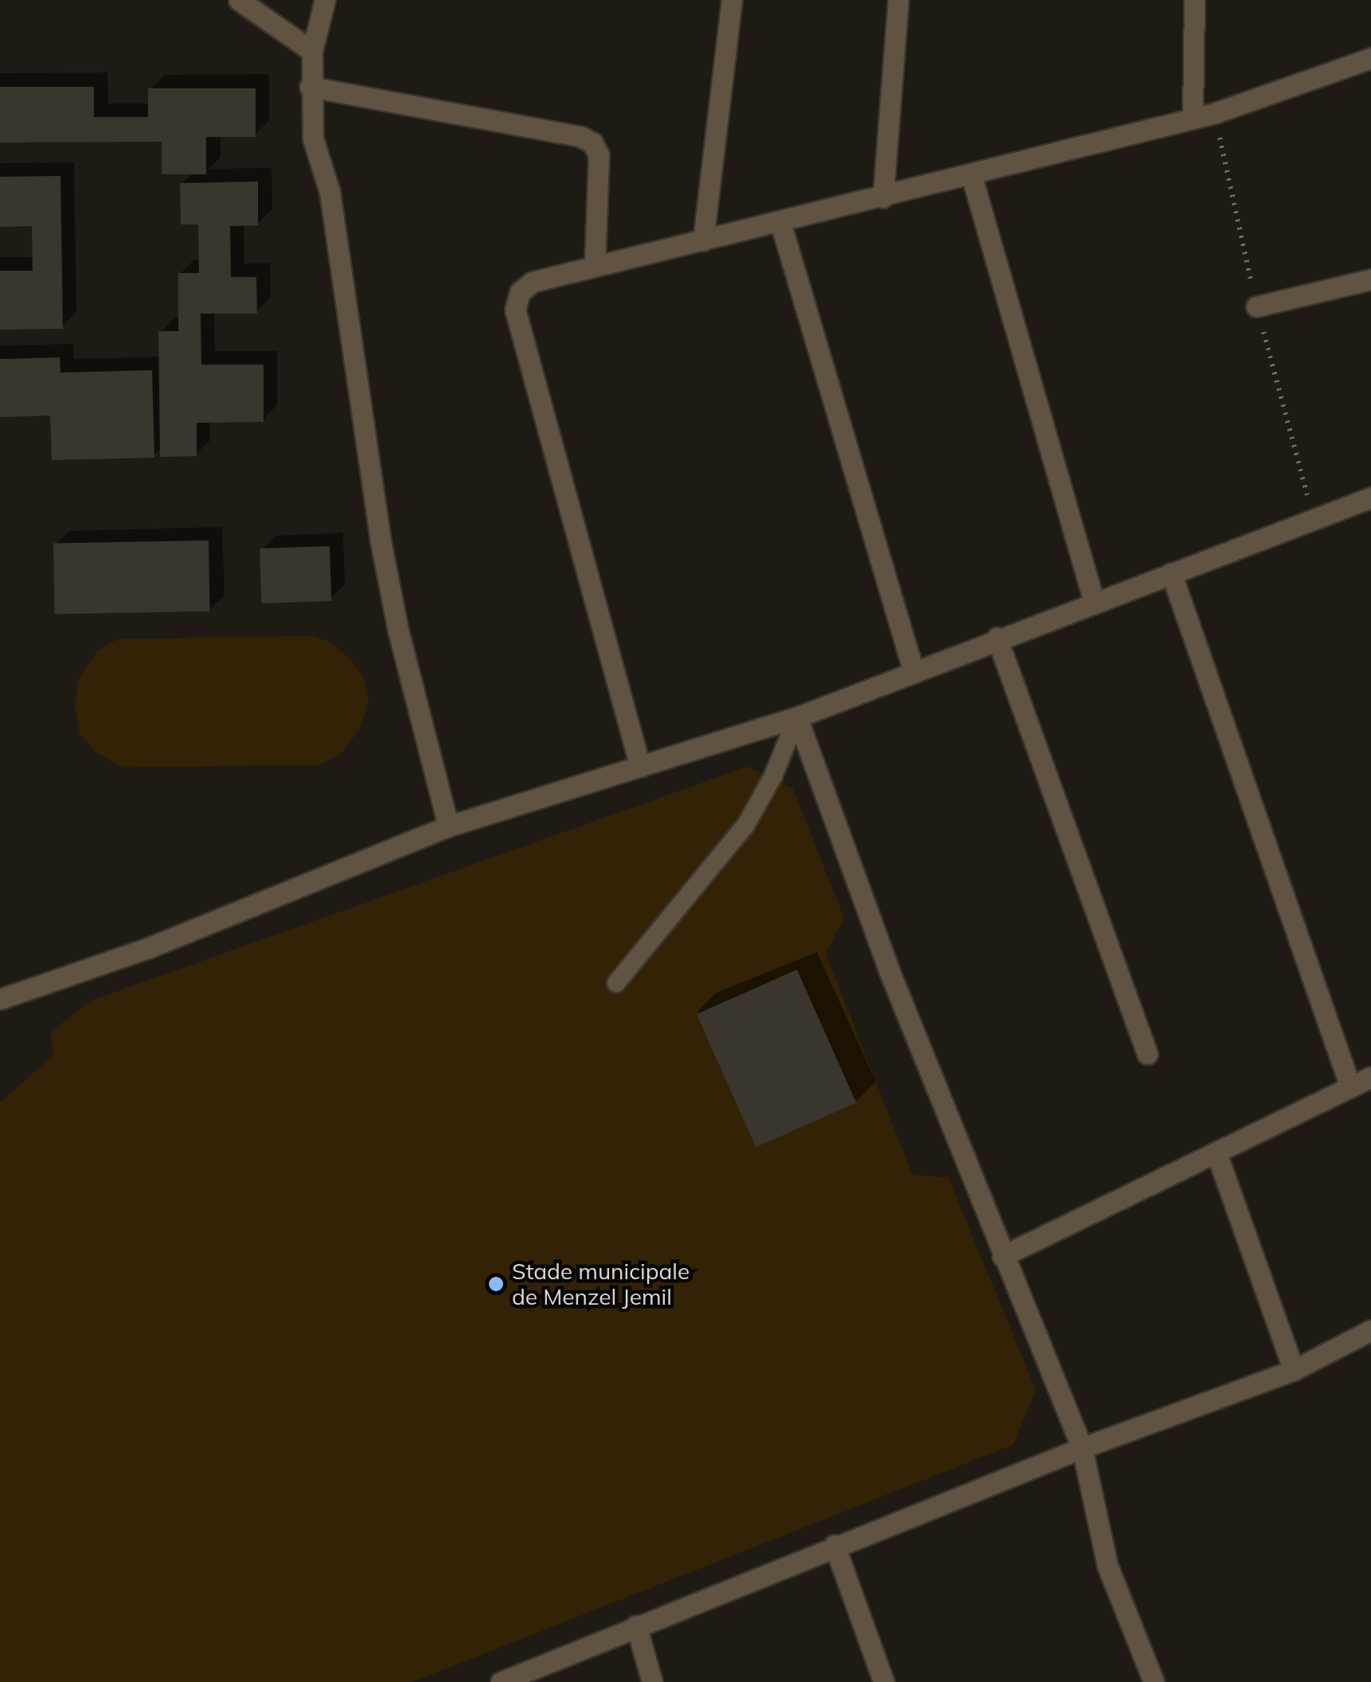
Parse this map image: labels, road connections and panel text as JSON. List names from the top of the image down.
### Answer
{
  "places": ["Stade municipale de Menzel Jemil"]
}
